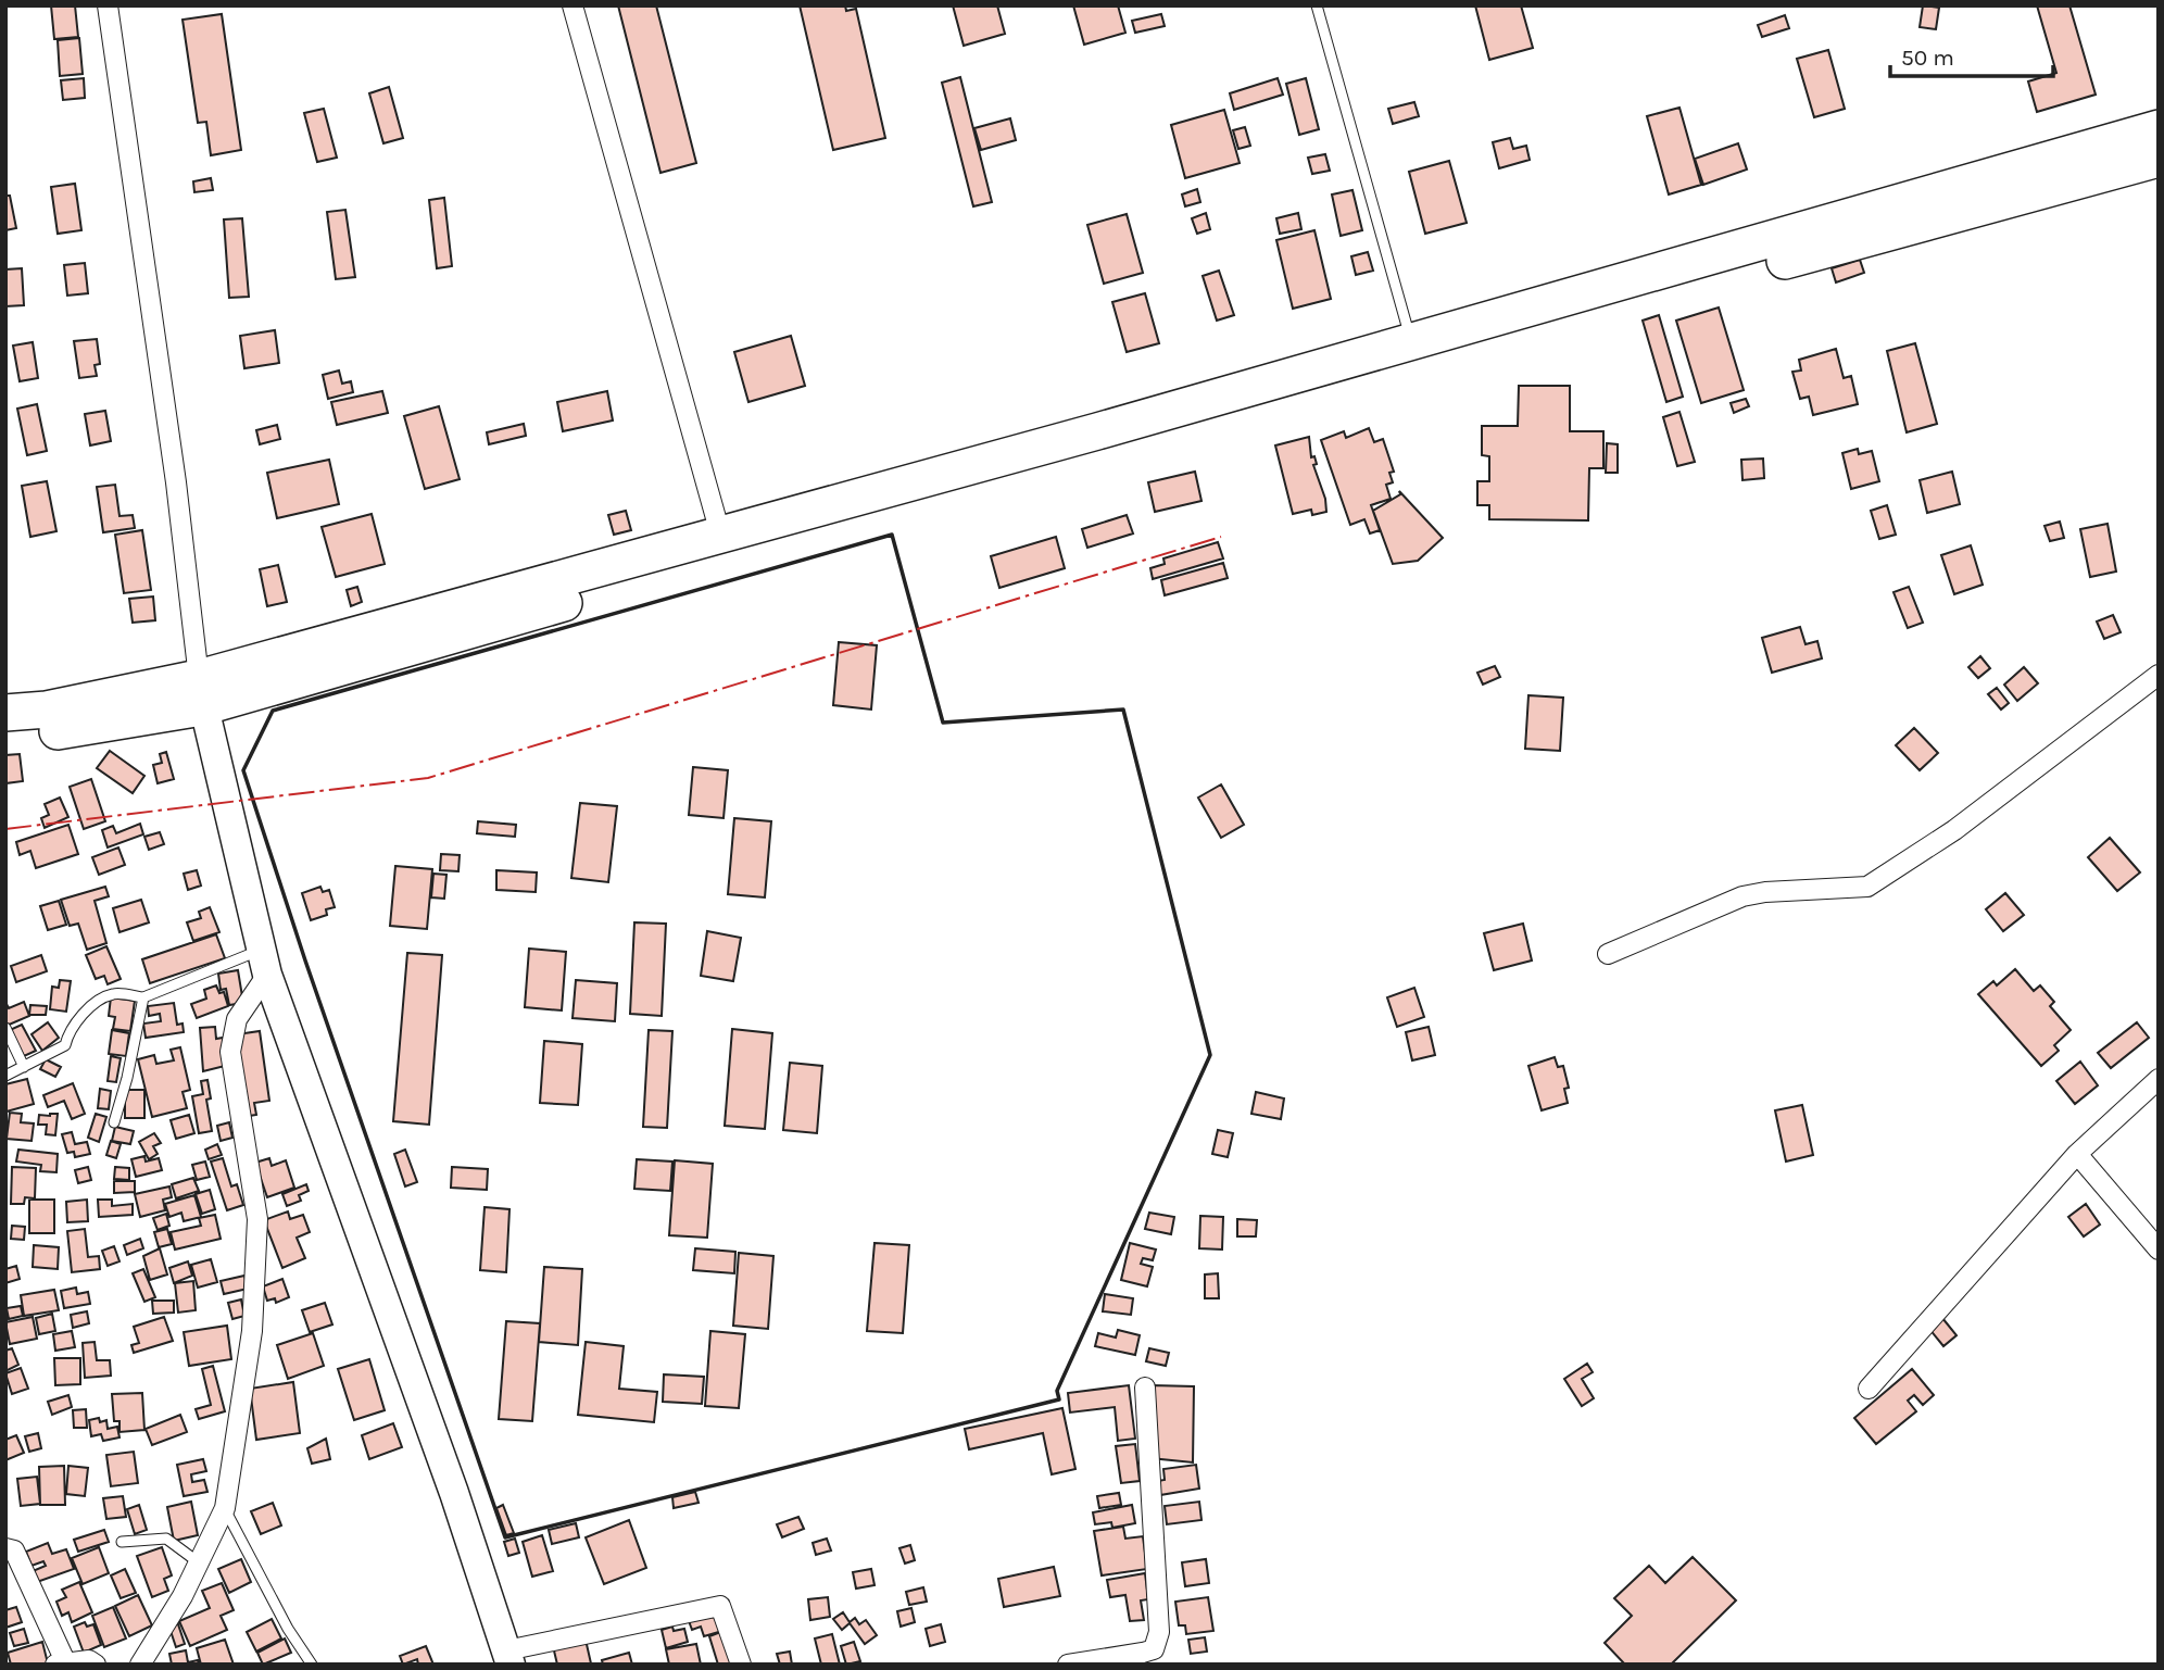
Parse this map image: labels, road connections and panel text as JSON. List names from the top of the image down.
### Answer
{
  "scale_bar": "50 m"
}
